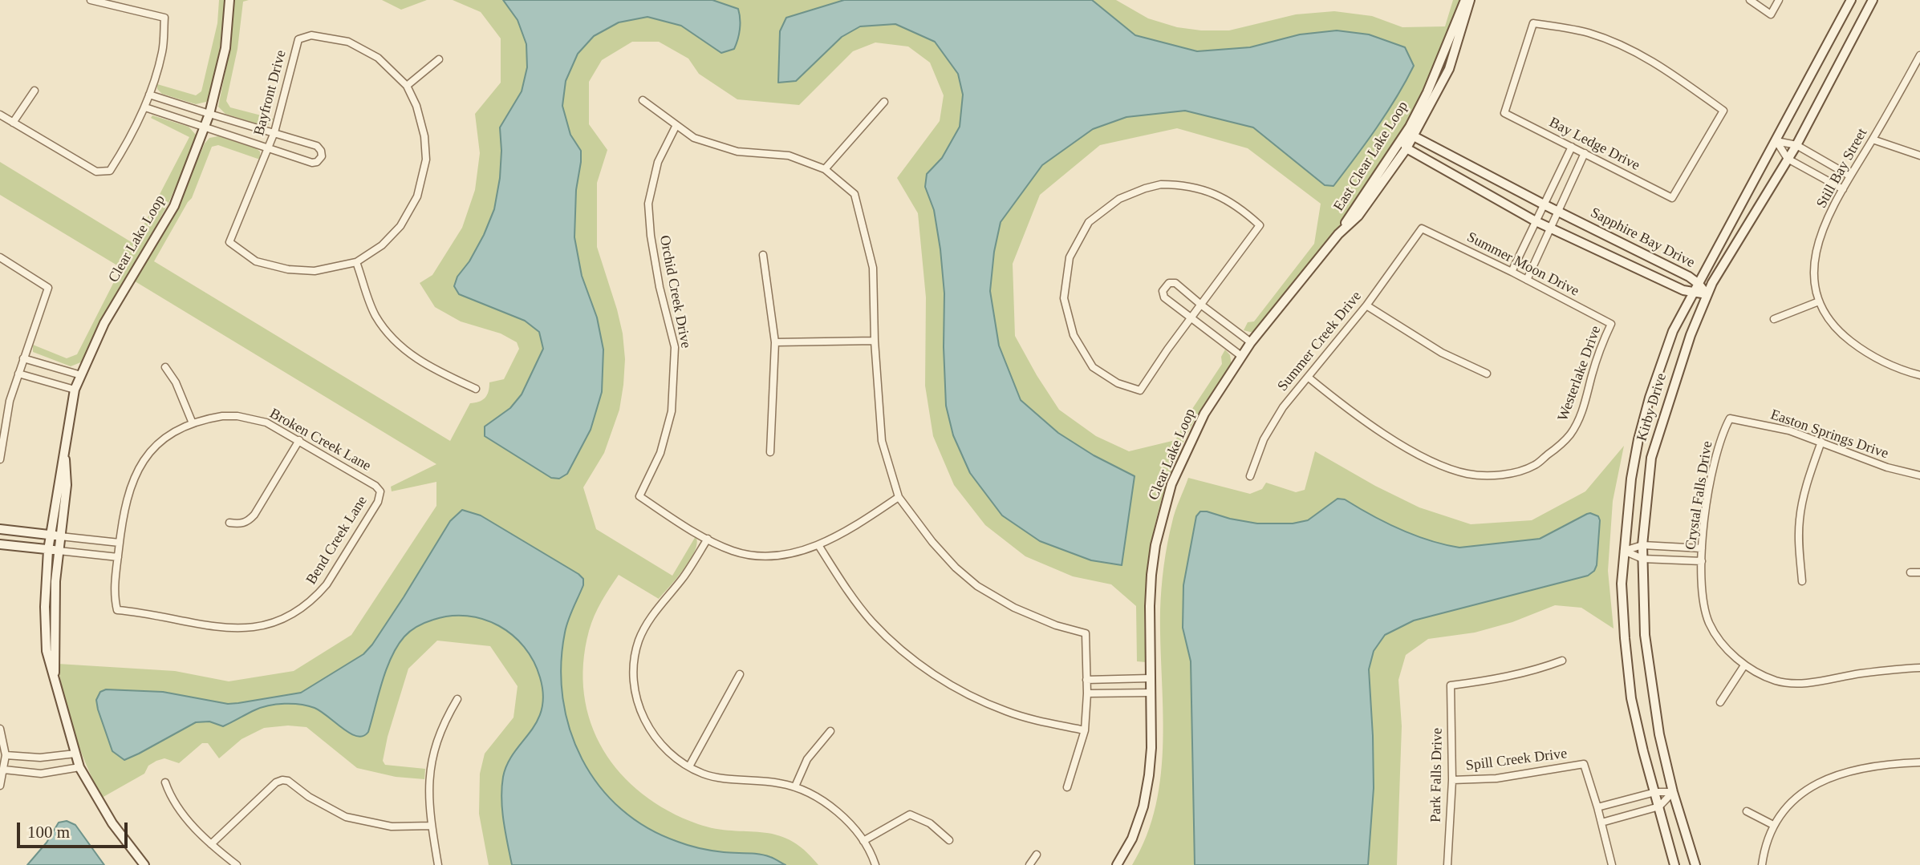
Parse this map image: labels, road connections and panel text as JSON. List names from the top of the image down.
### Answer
{
  "streets": {
    "street": [
      "Bayfront Drive",
      "Bay Ledge Drive",
      "East Clear Lake Loop",
      "Still Bay Street",
      "Sapphire Bay Drive",
      "Clear Lake Loop",
      "Summer Moon Drive",
      "Orchid Creek Drive",
      "Summer Creek Drive",
      "Westerlake Drive",
      "Kirby Drive",
      "Easton Springs Drive",
      "Broken Creek Lane",
      "Crystal Falls Drive",
      "Bend Creek Lane",
      "Spill Creek Drive",
      "Park Falls Drive"
    ]
  },
  "crossings": [
    ["East Clear Lake Loop", "Sapphire Bay Drive"],
    ["East Clear Lake Loop", "Clear Lake Loop"],
    ["Sapphire Bay Drive", "Clear Lake Loop"],
    ["Sapphire Bay Drive", "Kirby Drive"],
    ["Summer Moon Drive", "Summer Creek Drive"],
    ["Summer Moon Drive", "Westerlake Drive"],
    ["Summer Creek Drive", "Westerlake Drive"],
    ["Easton Springs Drive", "Crystal Falls Drive"],
    ["Broken Creek Lane", "Bend Creek Lane"],
    ["Spill Creek Drive", "Park Falls Drive"]
  ],
  "scale_bar": "100 m"
}
